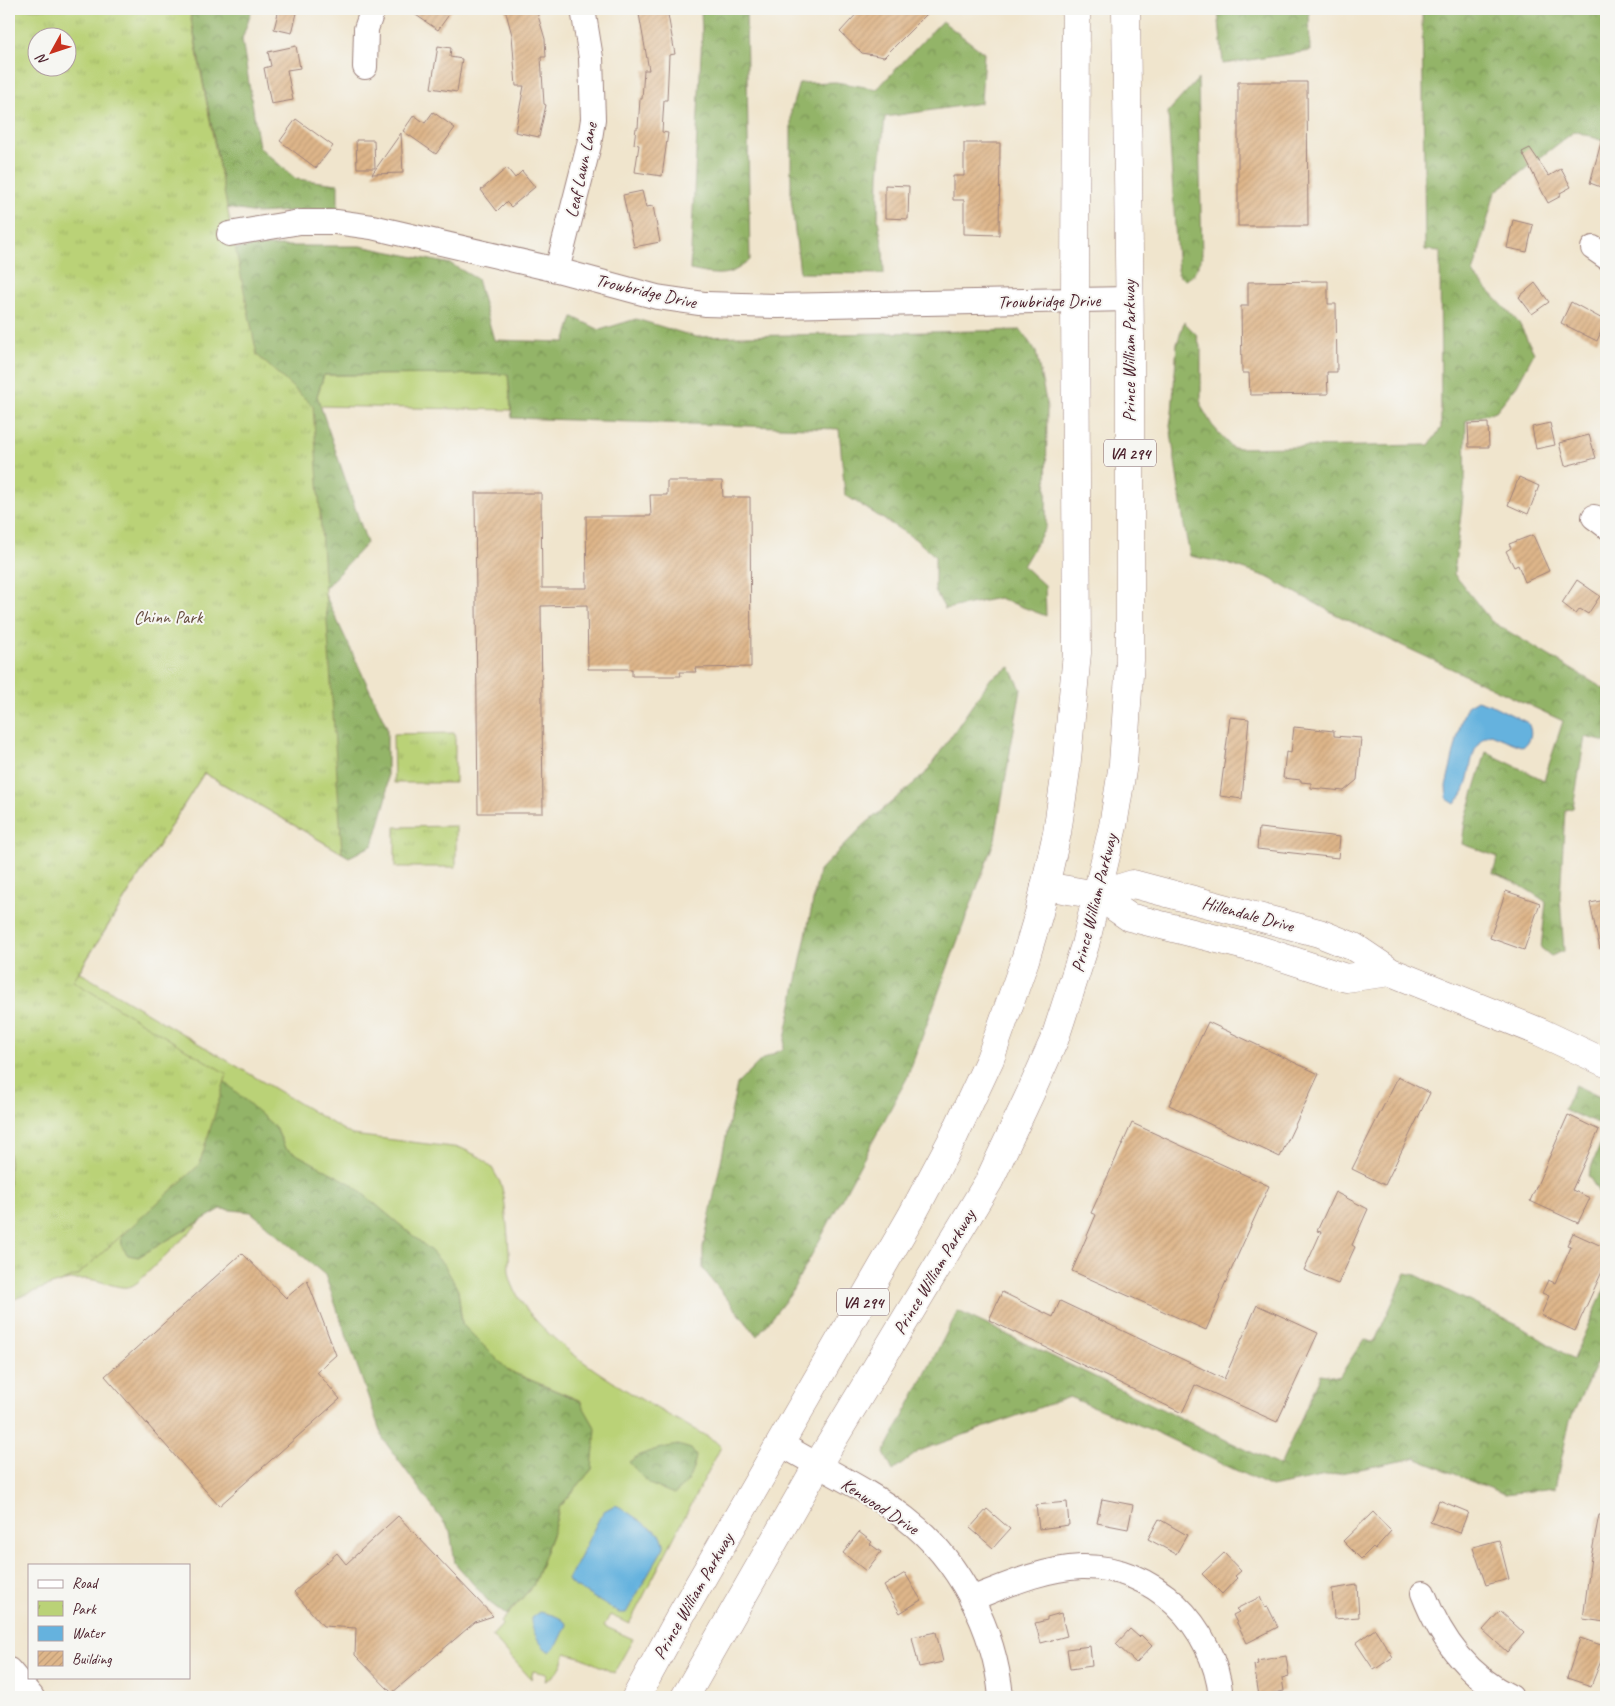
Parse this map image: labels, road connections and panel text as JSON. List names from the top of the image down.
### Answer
{
  "streets": {
    "main road": ["Prince William Parkway", "VA 294", "Hillendale Drive"],
    "street": ["Leaf Lawn Lane", "Trowbridge Drive", "Kenwood Drive"]
  },
  "crossings": [
    ["Leaf Lawn Lane", "Trowbridge Drive"],
    ["Trowbridge Drive", "Prince William Parkway"],
    ["Prince William Parkway", "Hillendale Drive"],
    ["Prince William Parkway", "Kenwood Drive"]
  ],
  "parks": ["Chinn Park"],
  "legend": [
    "Road",
    "Park",
    "Water",
    "Building"
  ],
  "north": "bottom left"
}
